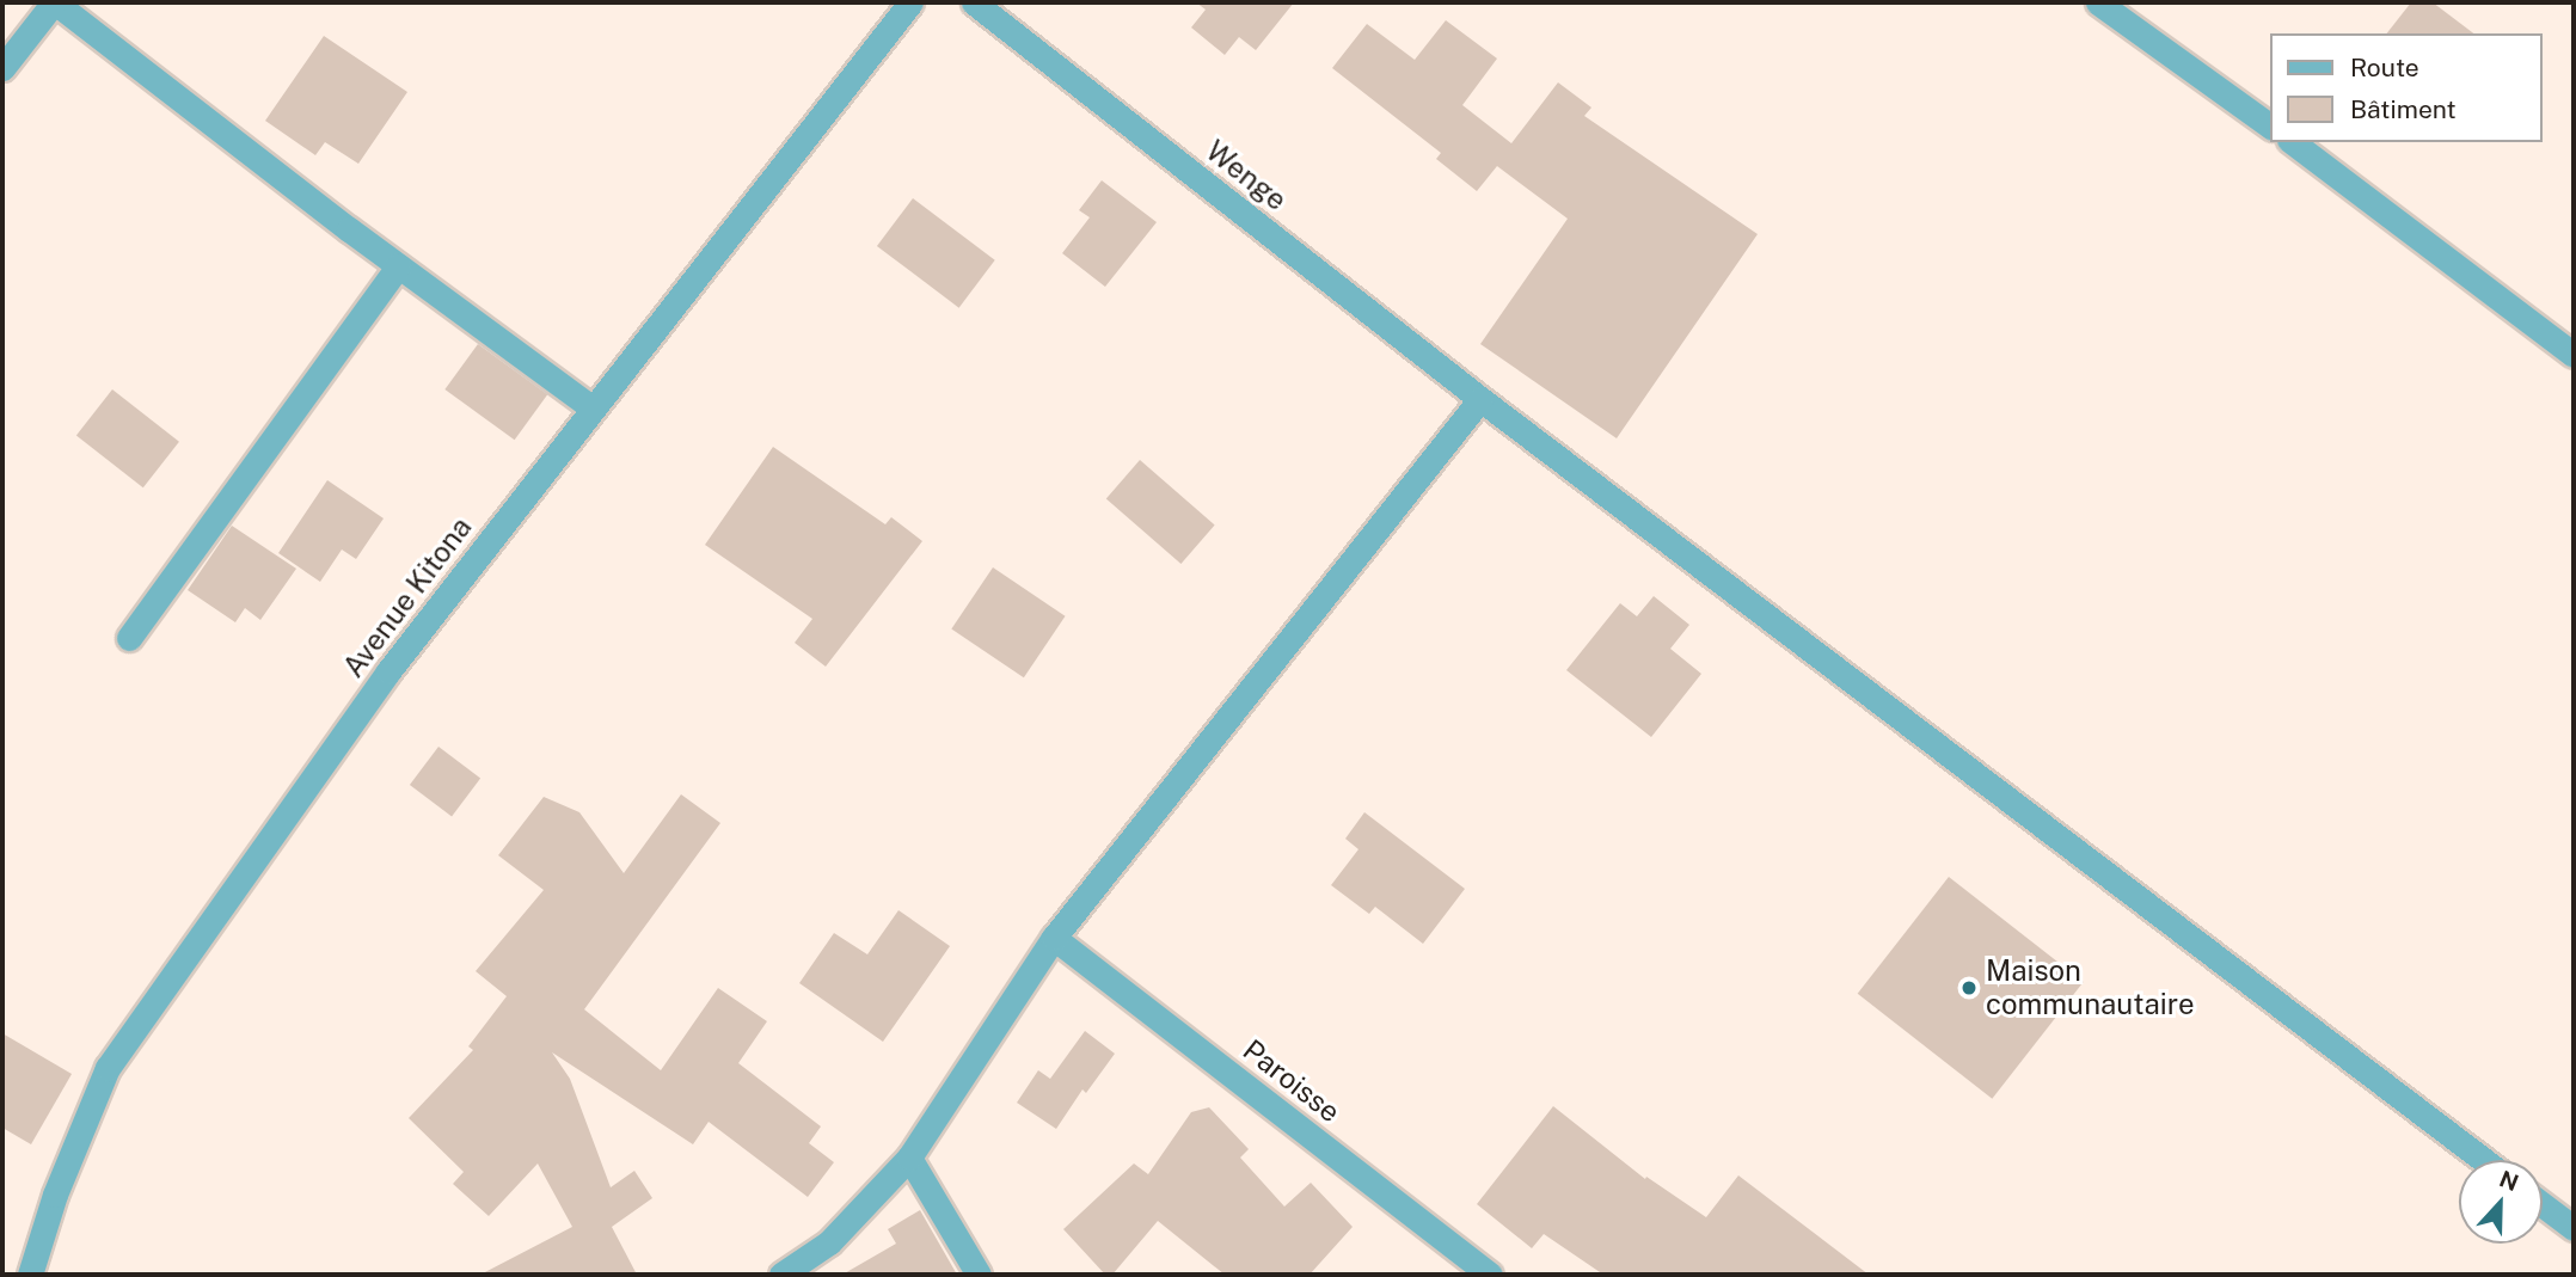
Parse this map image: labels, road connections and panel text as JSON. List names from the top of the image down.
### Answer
{
  "streets": {
    "street": ["Wenge", "Avenue Kitona", "Paroisse"]
  },
  "places": ["Maison communautaire"],
  "legend": ["Route", "Bâtiment"],
  "north": "top"
}
